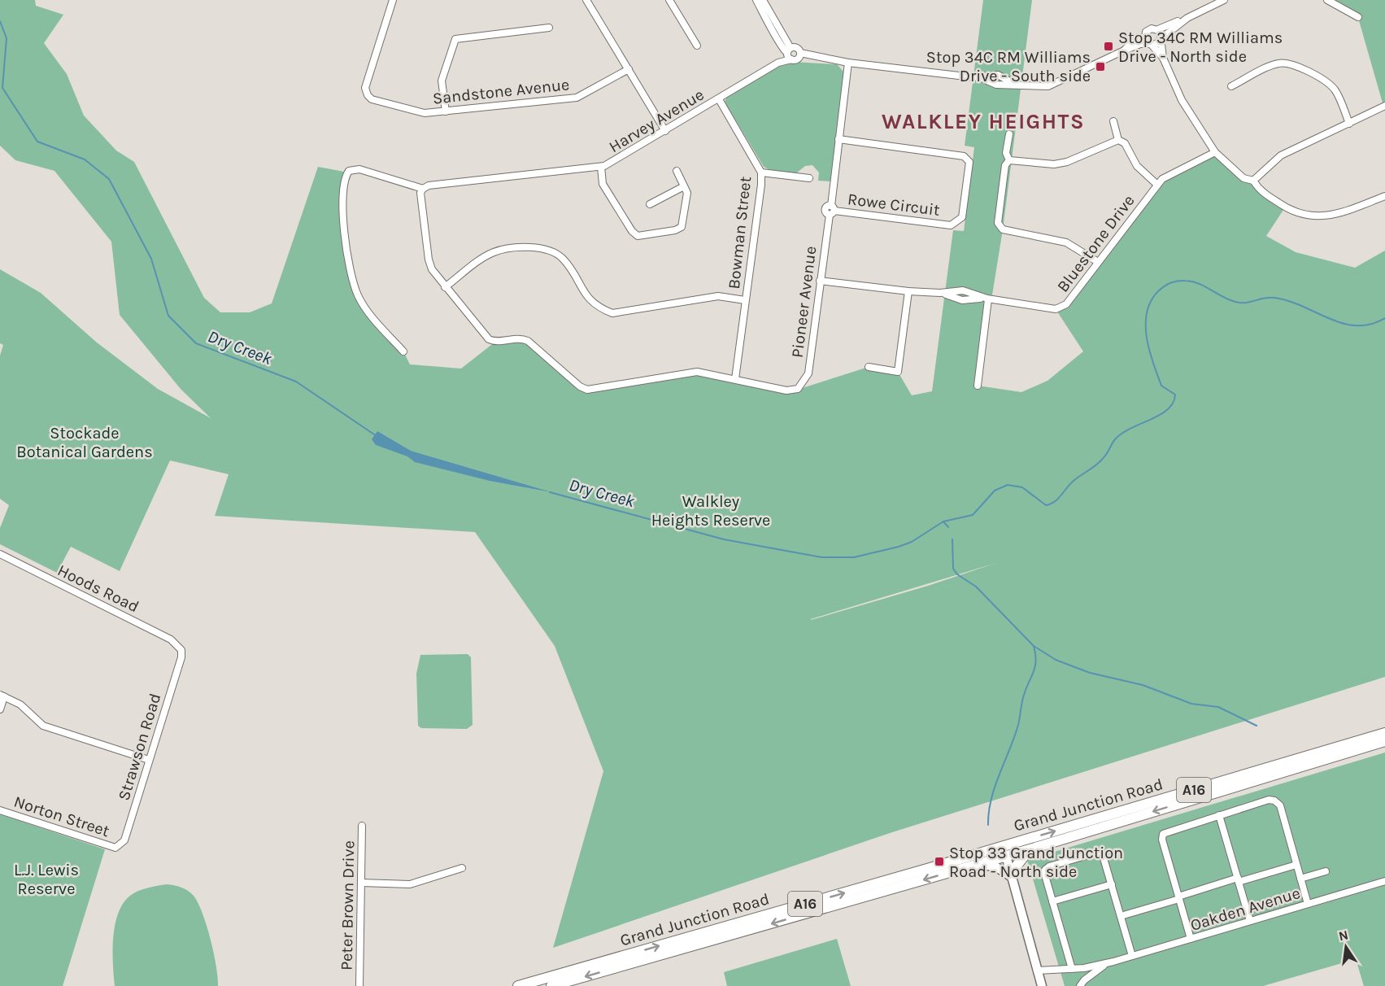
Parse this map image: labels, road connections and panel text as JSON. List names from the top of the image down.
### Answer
{
  "streets": {
    "highway": ["A16", "Grand Junction Road"],
    "street": [
      "Sandstone Avenue",
      "Harvey Avenue",
      "Rowe Circuit",
      "Bowman Street",
      "Bluestone Drive",
      "Pioneer Avenue",
      "Hoods Road",
      "Strawson Road",
      "Norton Street",
      "Peter Brown Drive",
      "Oakden Avenue"
    ]
  },
  "crossings": [
    ["Harvey Avenue", "Bowman Street"],
    ["Rowe Circuit", "Pioneer Avenue"],
    ["Bowman Street", "Pioneer Avenue"],
    ["Bluestone Drive", "Pioneer Avenue"],
    ["Hoods Road", "Strawson Road"],
    ["Strawson Road", "Norton Street"]
  ],
  "districts": ["WALKLEY HEIGHTS"],
  "water": ["Dry Creek"],
  "parks": ["Stockade Botanical Gardens", "Walkley Heights Reserve", "L.J. Lewis Reserve"],
  "places": {
    "transit": ["Stop 34C RM Williams Drive - North side", "Stop 34C RM Williams Drive - South side", "Stop 33 Grand Junction Road - North side"]
  },
  "north": "top"
}
